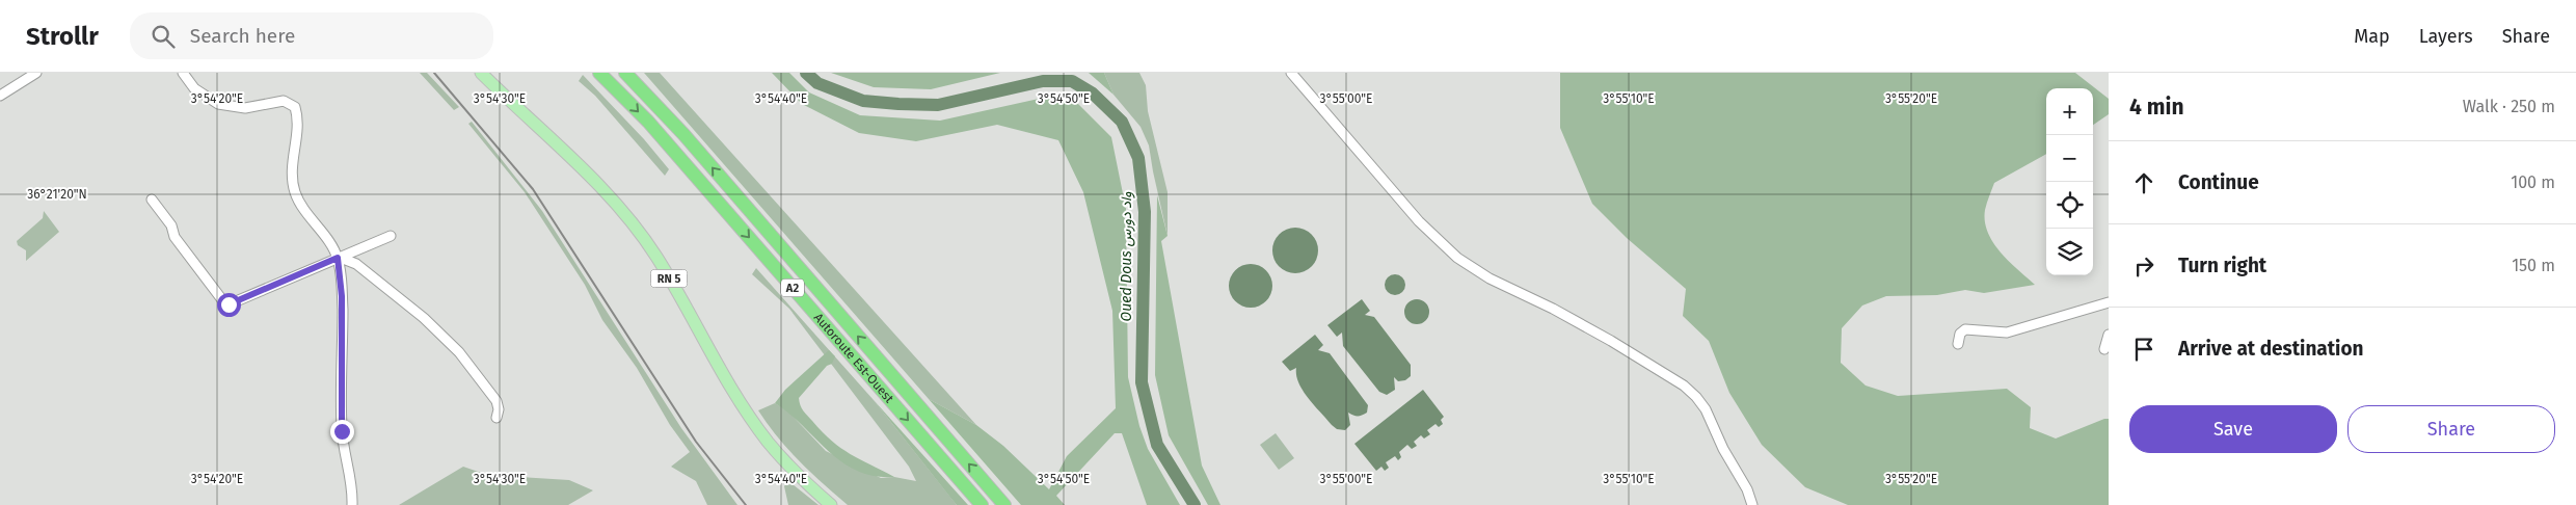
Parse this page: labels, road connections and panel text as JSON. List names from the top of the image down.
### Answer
{
  "streets": {
    "highway": ["A2", "Autoroute Est-Ouest"],
    "main road": ["RN 5"]
  },
  "water": ["Oued Dous واد دورس"],
  "page": {
    "header": "Strollr",
    "search": "Search here",
    "nav": ["Map", "Layers", "Share"],
    "heading": ["4 min", "Walk · 250 m"],
    "map_buttons": ["+", "−"],
    "list": [
      ["Continue", "100 m"],
      ["Turn right", "150 m"],
      "Arrive at destination"
    ],
    "buttons": ["Save", "Share"]
  },
  "coordinates": [
    "3°54'20\"E",
    "3°54'30\"E",
    "3°54'40\"E",
    "3°54'50\"E",
    "3°55'00\"E",
    "3°55'10\"E",
    "3°55'20\"E",
    "36°21'20\"N"
  ]
}
